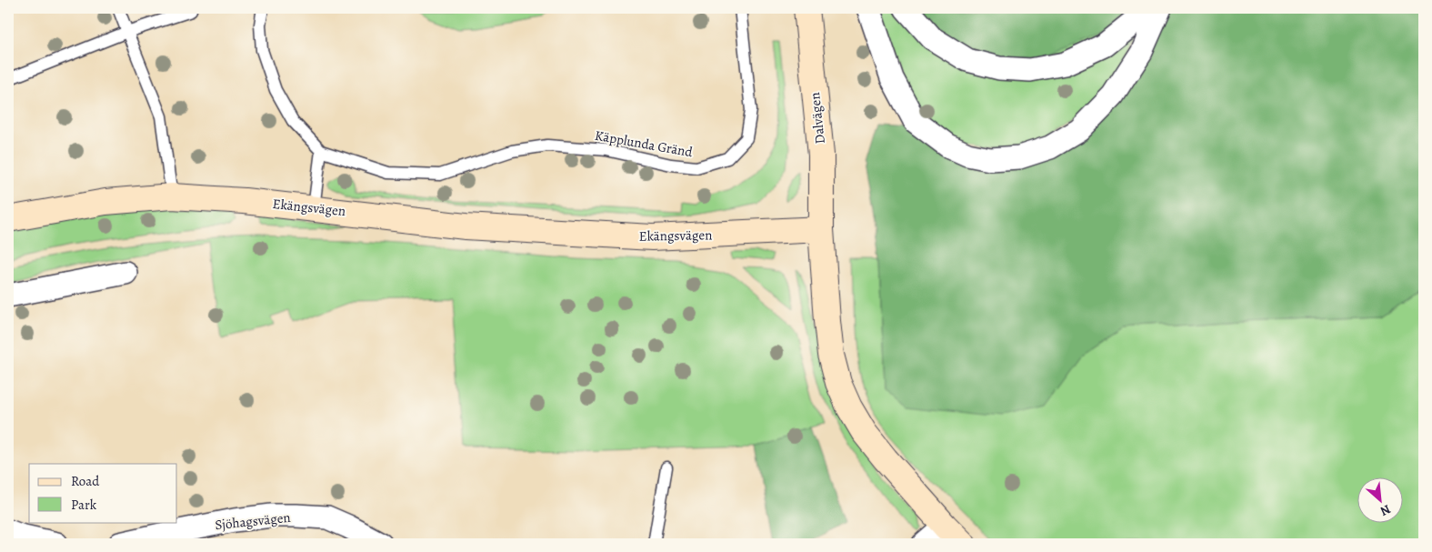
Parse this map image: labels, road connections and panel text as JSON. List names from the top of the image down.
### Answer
{
  "streets": {
    "street": ["Dalvägen", "Ekängsvägen", "Sjöhagsvägen"],
    "lane": ["Käpplunda Gränd"]
  },
  "crossings": [
    ["Dalvägen", "Ekängsvägen"]
  ],
  "legend": ["Road", "Park"],
  "north": "bottom right"
}
